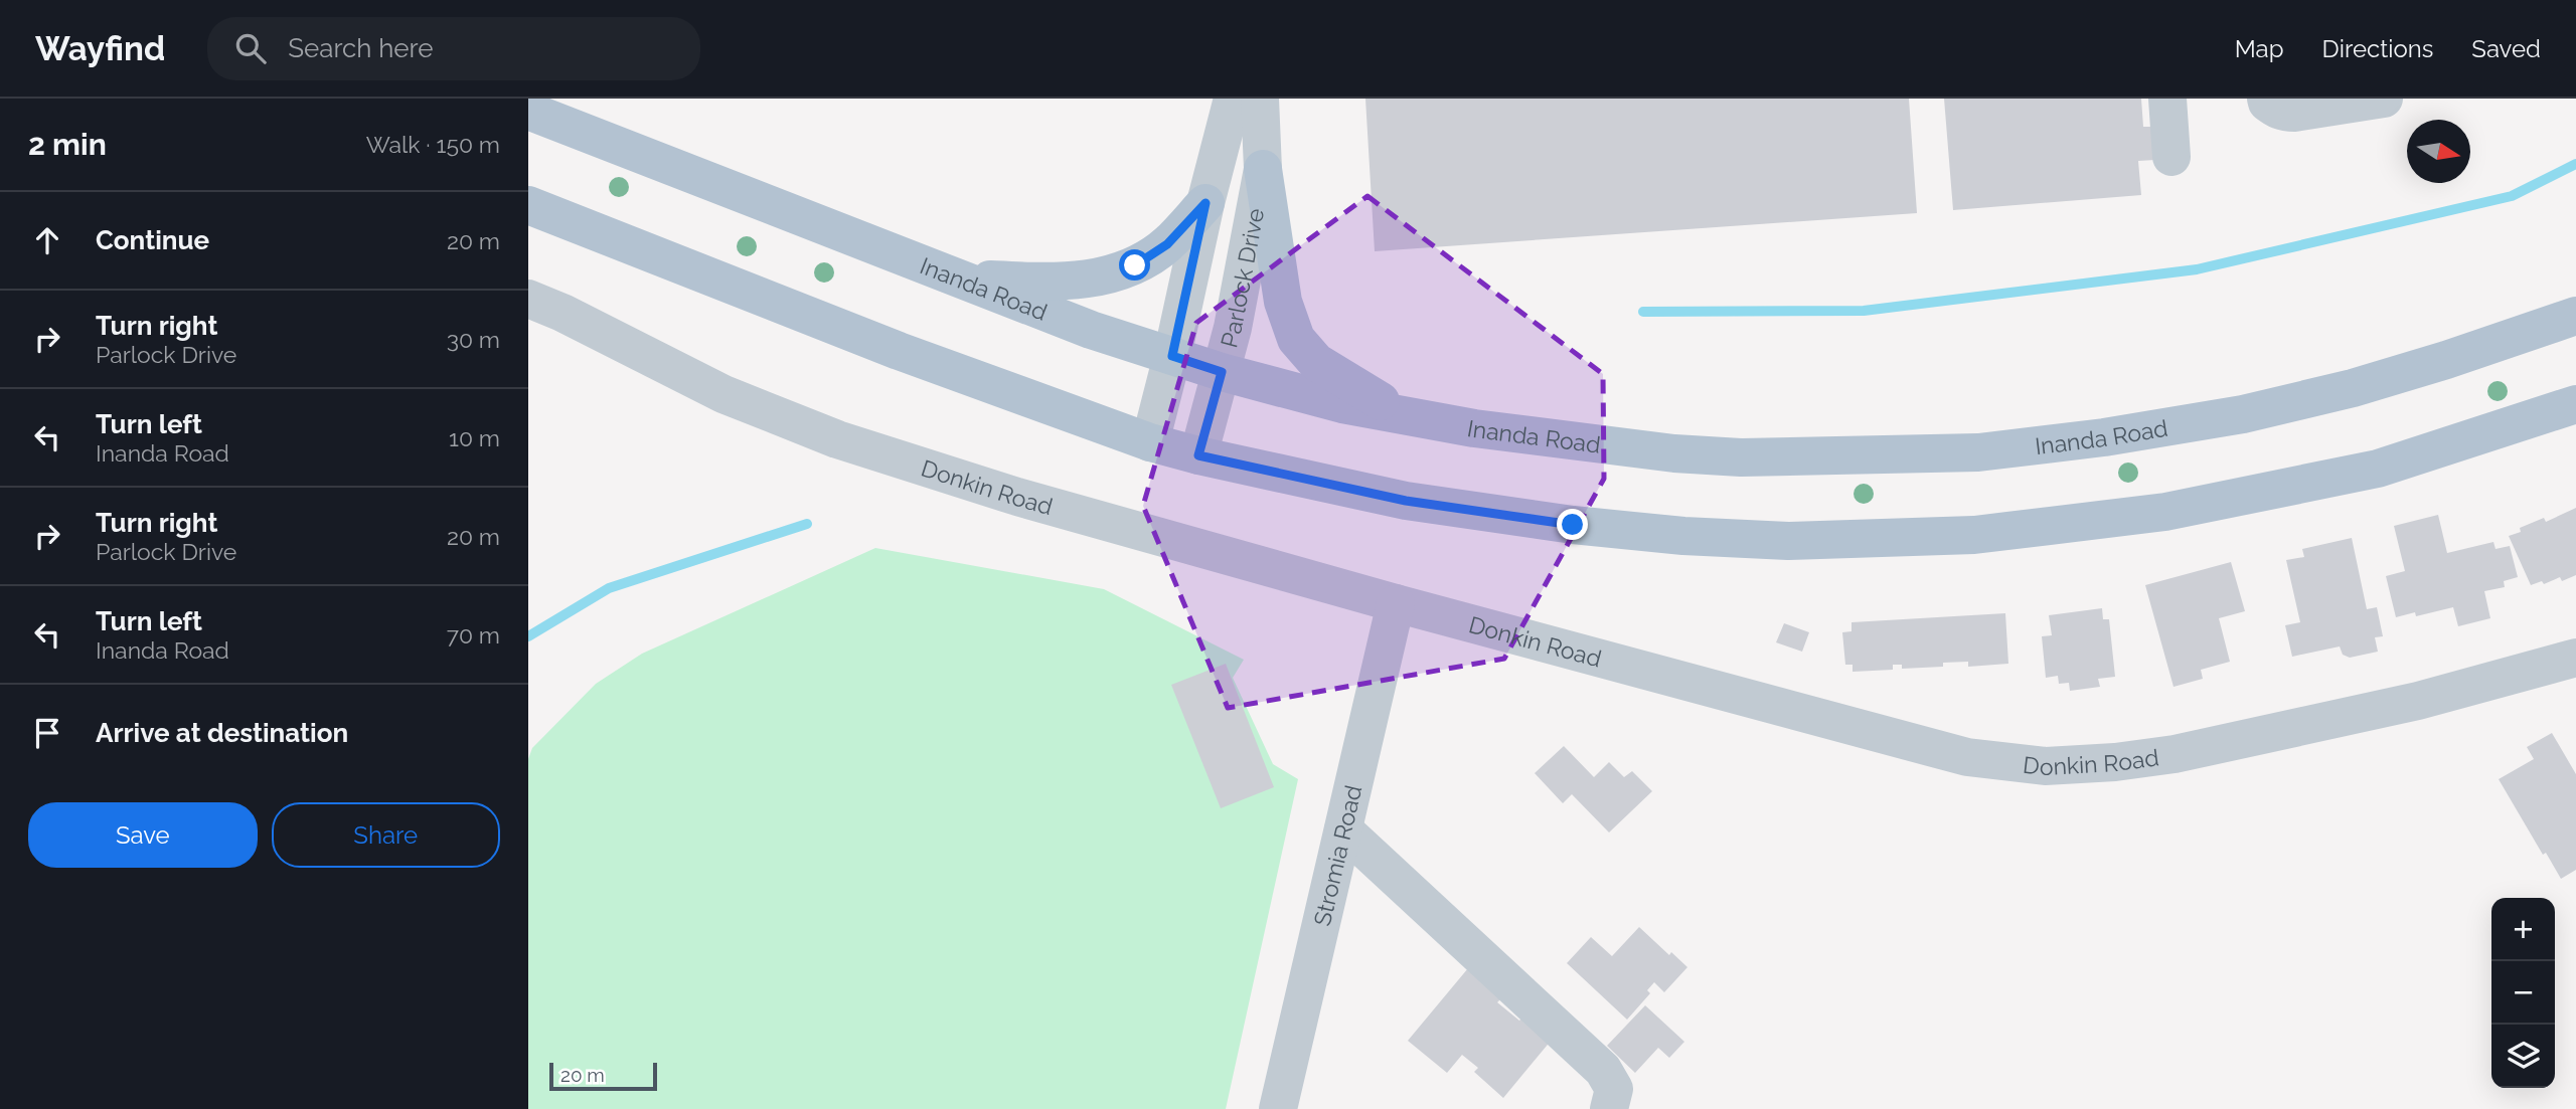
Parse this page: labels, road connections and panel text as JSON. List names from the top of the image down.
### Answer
{
  "streets": {
    "main road": ["Inanda Road"],
    "street": ["Parlock Drive", "Donkin Road", "Stromia Road"]
  },
  "crossings": [
    ["Parlock Drive", "Inanda Road"],
    ["Donkin Road", "Stromia Road"]
  ],
  "scale_bar": "20 m",
  "north": "right",
  "page": {
    "header": "Wayfind",
    "search": "Search here",
    "nav": ["Map", "Directions", "Saved"],
    "heading": ["2 min", "Walk · 150 m"],
    "list": [
      ["Continue", "20 m"],
      ["Turn right", "Parlock Drive", "30 m"],
      ["Turn left", "Inanda Road", "10 m"],
      ["Turn right", "Parlock Drive", "20 m"],
      ["Turn left", "Inanda Road", "70 m"],
      "Arrive at destination"
    ],
    "buttons": ["Save", "Share"],
    "map_buttons": ["+", "−"],
    "scale": "20 m"
  }
}
